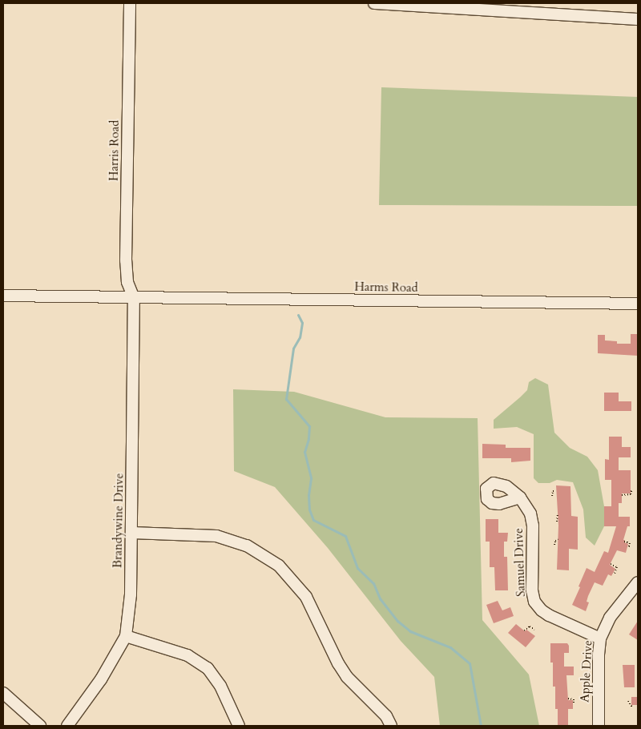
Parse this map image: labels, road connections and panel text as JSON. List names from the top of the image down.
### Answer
{
  "streets": {
    "street": [
      "Harris Road",
      "Harms Road",
      "Brandywine Drive",
      "Samuel Drive",
      "Apple Drive"
    ]
  },
  "crossings": [
    ["Harris Road", "Harms Road"],
    ["Harris Road", "Brandywine Drive"],
    ["Harms Road", "Brandywine Drive"],
    ["Samuel Drive", "Apple Drive"]
  ]
}
